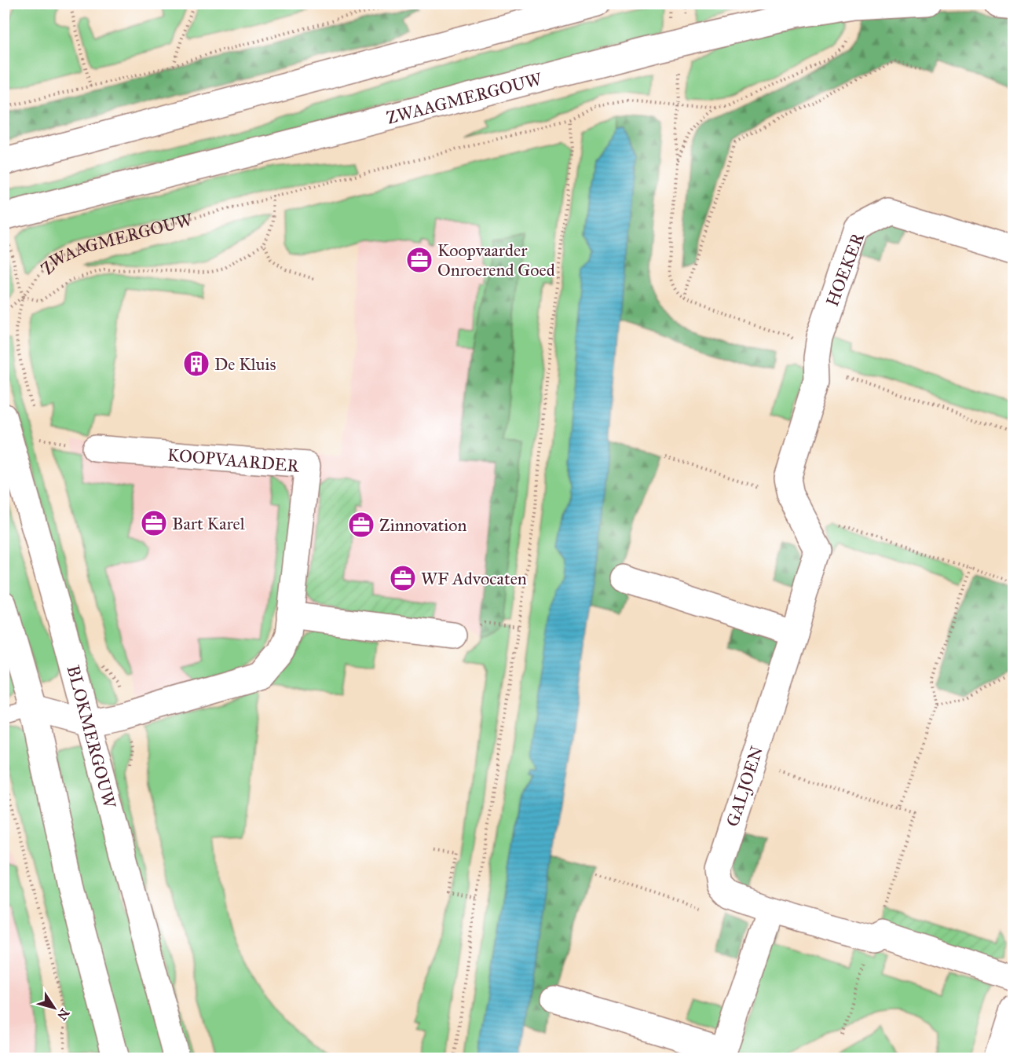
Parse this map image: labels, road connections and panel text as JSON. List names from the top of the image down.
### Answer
{
  "streets": {
    "street": [
      "ZWAAGMERGOUW",
      "HOEKER",
      "KOOPVAARDER",
      "BLOKMERGOUW",
      "GALJOEN"
    ]
  },
  "crossings": [
    ["HOEKER", "GALJOEN"],
    ["KOOPVAARDER", "BLOKMERGOUW"]
  ],
  "places": {
    "office": [
      "Koopvaarder Onroerend Goed",
      "Bart Karel",
      "Zinnovation",
      "WF Advocaten"
    ],
    "building": ["De Kluis"]
  },
  "north": "bottom right"
}
